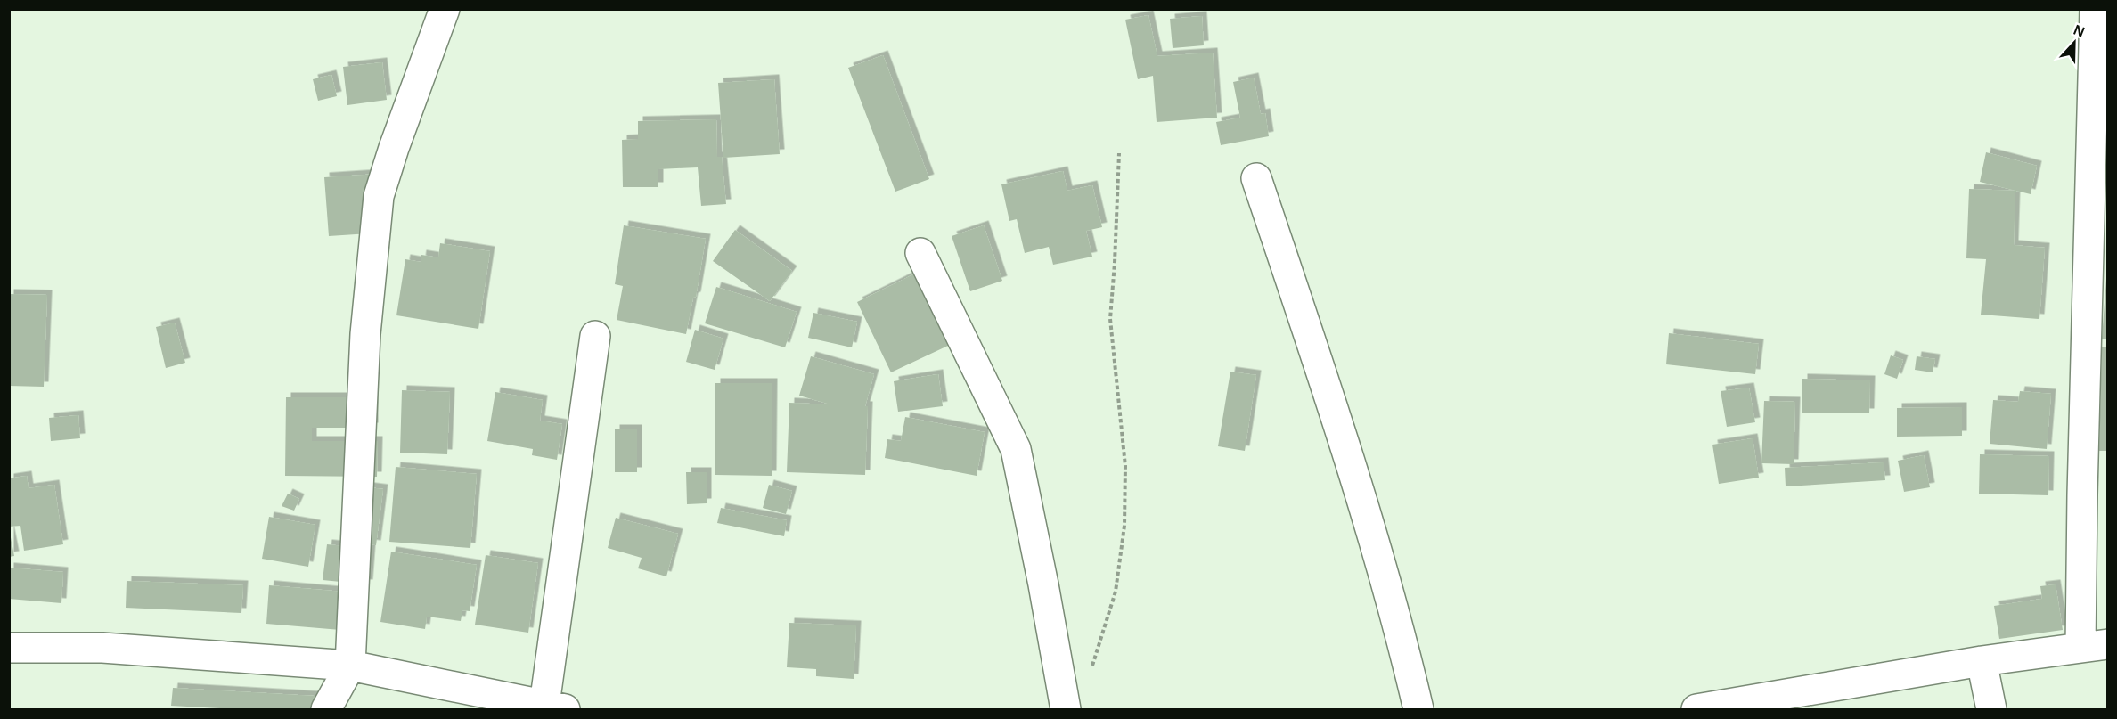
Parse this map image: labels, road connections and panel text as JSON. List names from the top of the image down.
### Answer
{
  "north": "top"
}
